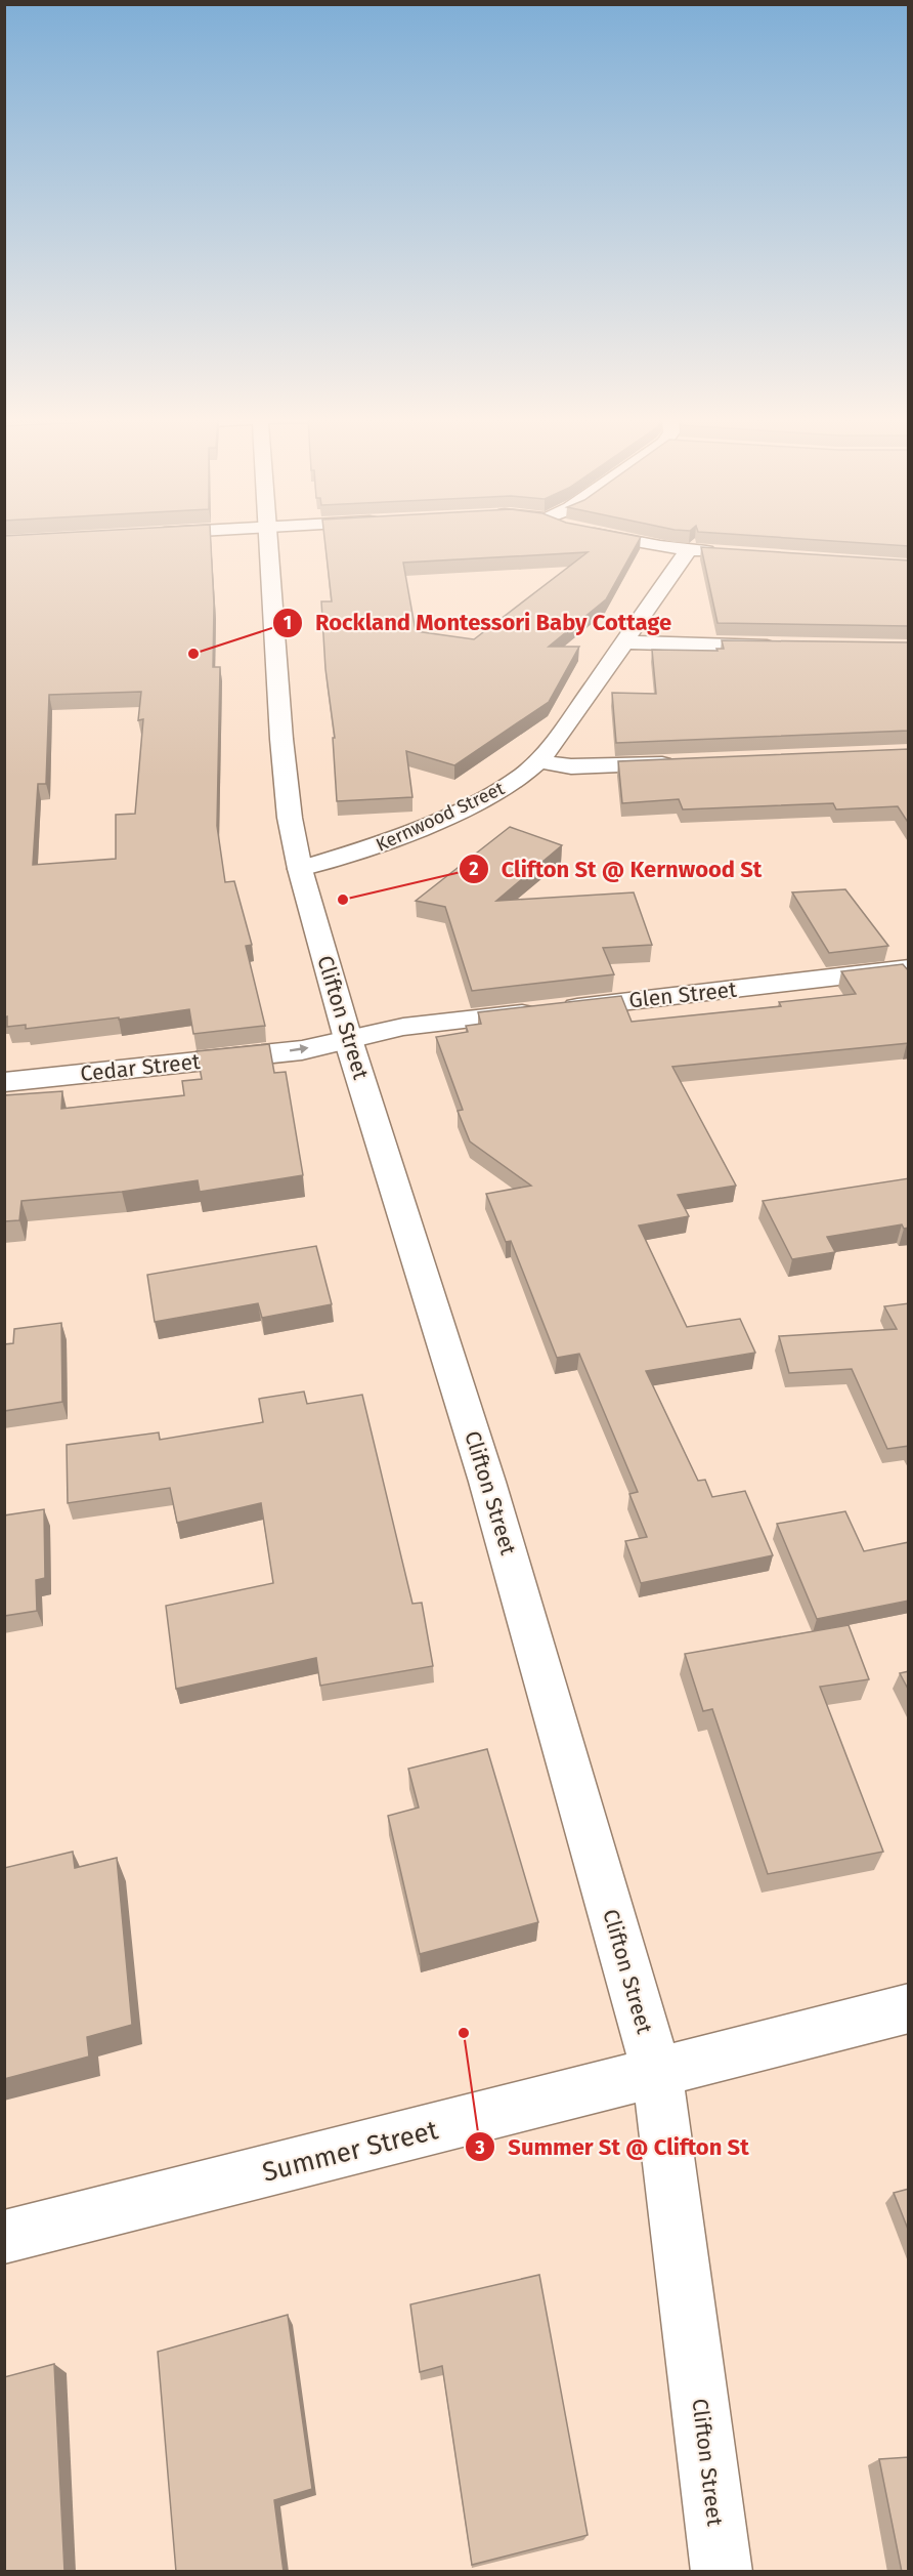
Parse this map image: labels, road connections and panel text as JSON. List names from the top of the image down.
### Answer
{
  "streets": {
    "street": [
      "Kernwood Street",
      "Glen Street",
      "Clifton Street",
      "Cedar Street",
      "Summer Street"
    ]
  },
  "crossings": [
    ["Kernwood Street", "Clifton Street"],
    ["Glen Street", "Clifton Street"],
    ["Glen Street", "Cedar Street"],
    ["Clifton Street", "Cedar Street"],
    ["Clifton Street", "Summer Street"]
  ],
  "one_way": ["Cedar Street"],
  "places": ["Rockland Montessori Baby Cottage", "Clifton St @ Kernwood St", "Summer St @ Clifton St"]
}
